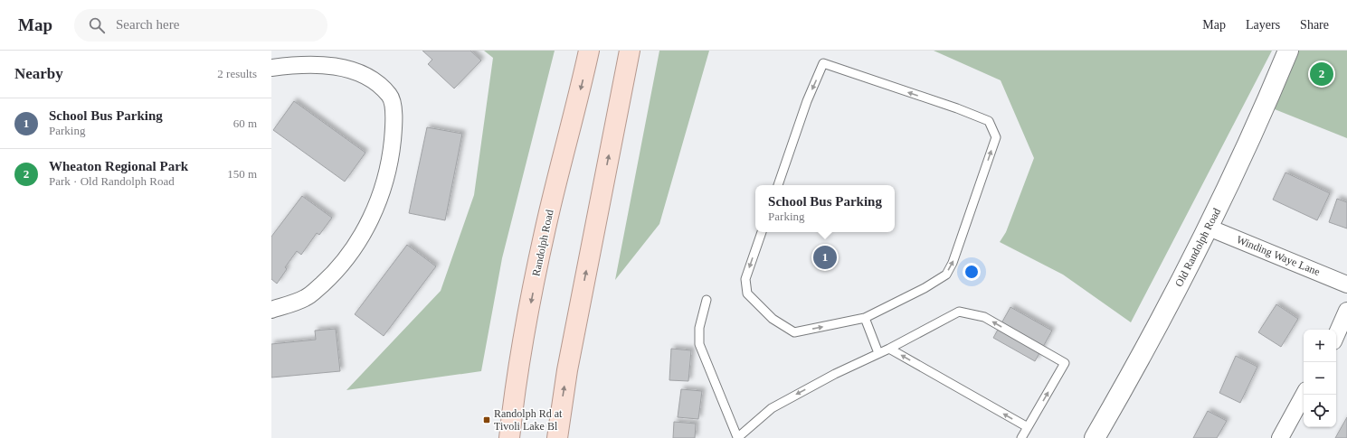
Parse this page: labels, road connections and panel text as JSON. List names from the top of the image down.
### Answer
{
  "streets": {
    "main road": ["Randolph Road"],
    "street": ["Old Randolph Road", "Winding Waye Lane"]
  },
  "crossings": [
    ["Old Randolph Road", "Winding Waye Lane"]
  ],
  "places": {
    "transit": ["Randolph Rd at Tivoli Lake Bl"]
  },
  "page": {
    "header": "Map",
    "search": "Search here",
    "nav": ["Map", "Layers", "Share"],
    "heading": ["Nearby", "2 results"],
    "pins": ["2", "1"],
    "list": [
      {
        "mark": "1",
        "name": "School Bus Parking",
        "note": "Parking",
        "value": "60 m"
      },
      {
        "mark": "2",
        "name": "Wheaton Regional Park",
        "note": "Park · Old Randolph Road",
        "value": "150 m"
      }
    ],
    "popup": ["School Bus Parking", "Parking"],
    "map_buttons": ["+", "−"]
  }
}
